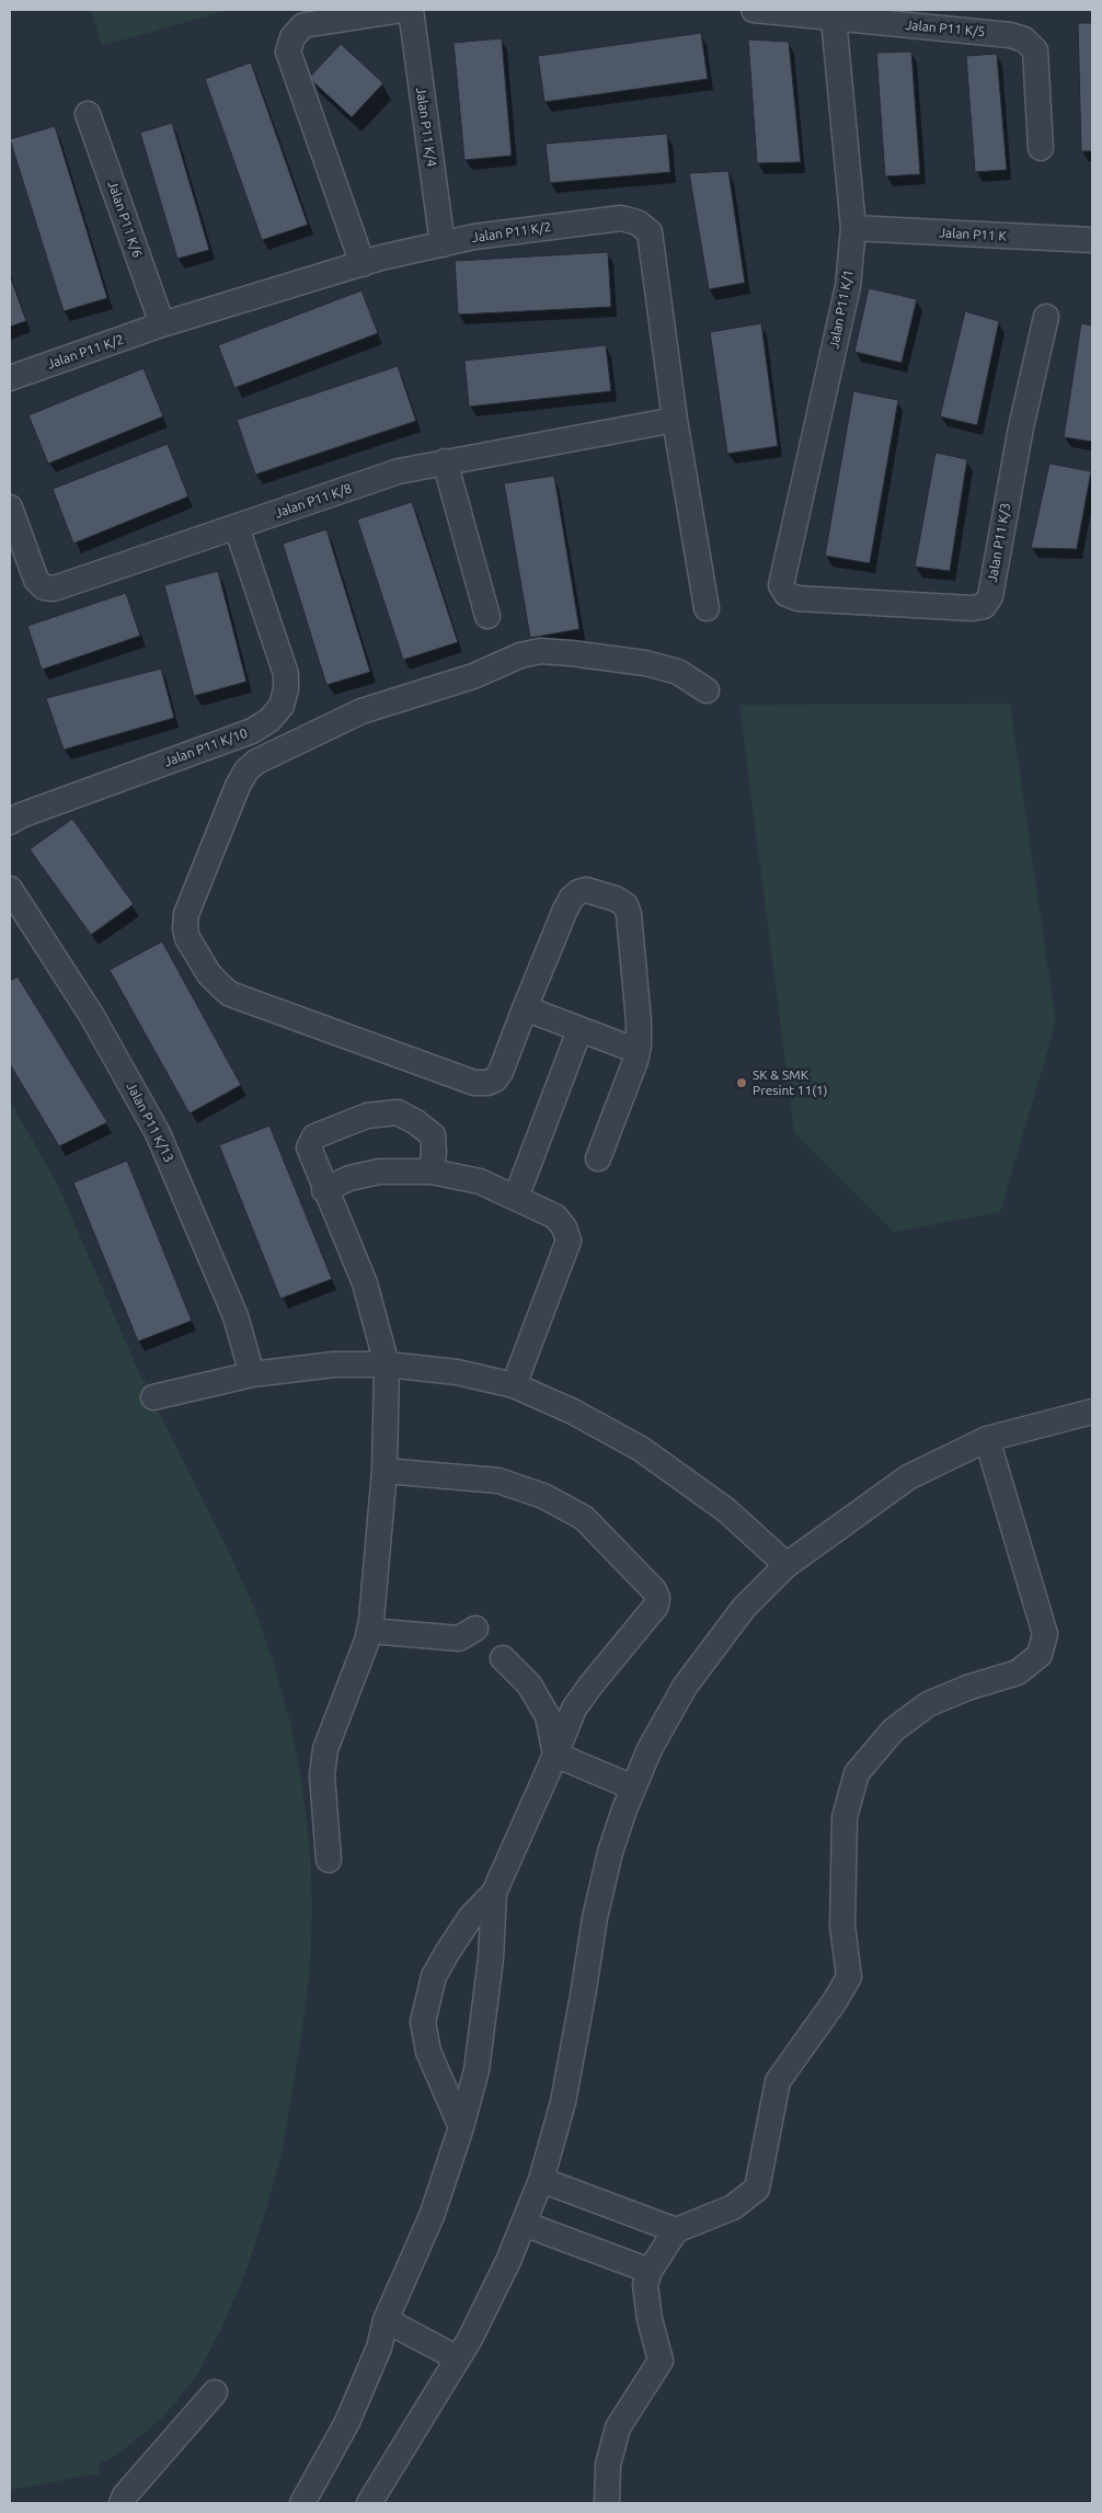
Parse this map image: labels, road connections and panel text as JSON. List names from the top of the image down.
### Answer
{
  "streets": {
    "street": [
      "Jalan P11 K/5",
      "Jalan P11 K/4",
      "Jalan P11 K/6",
      "Jalan P11 K/2",
      "Jalan P11 K",
      "Jalan P11 K/1",
      "Jalan P11 K/8",
      "Jalan P11 K/3",
      "Jalan P11 K/10",
      "Jalan P11 K/13"
    ]
  },
  "crossings": [
    ["Jalan P11 K/5", "Jalan P11 K/1"],
    ["Jalan P11 K/4", "Jalan P11 K/2"],
    ["Jalan P11 K/6", "Jalan P11 K/2"],
    ["Jalan P11 K/2", "Jalan P11 K/8"],
    ["Jalan P11 K", "Jalan P11 K/1"],
    ["Jalan P11 K/1", "Jalan P11 K/3"],
    ["Jalan P11 K/8", "Jalan P11 K/10"]
  ],
  "places": ["SK & SMK Presint 11(1)"]
}
